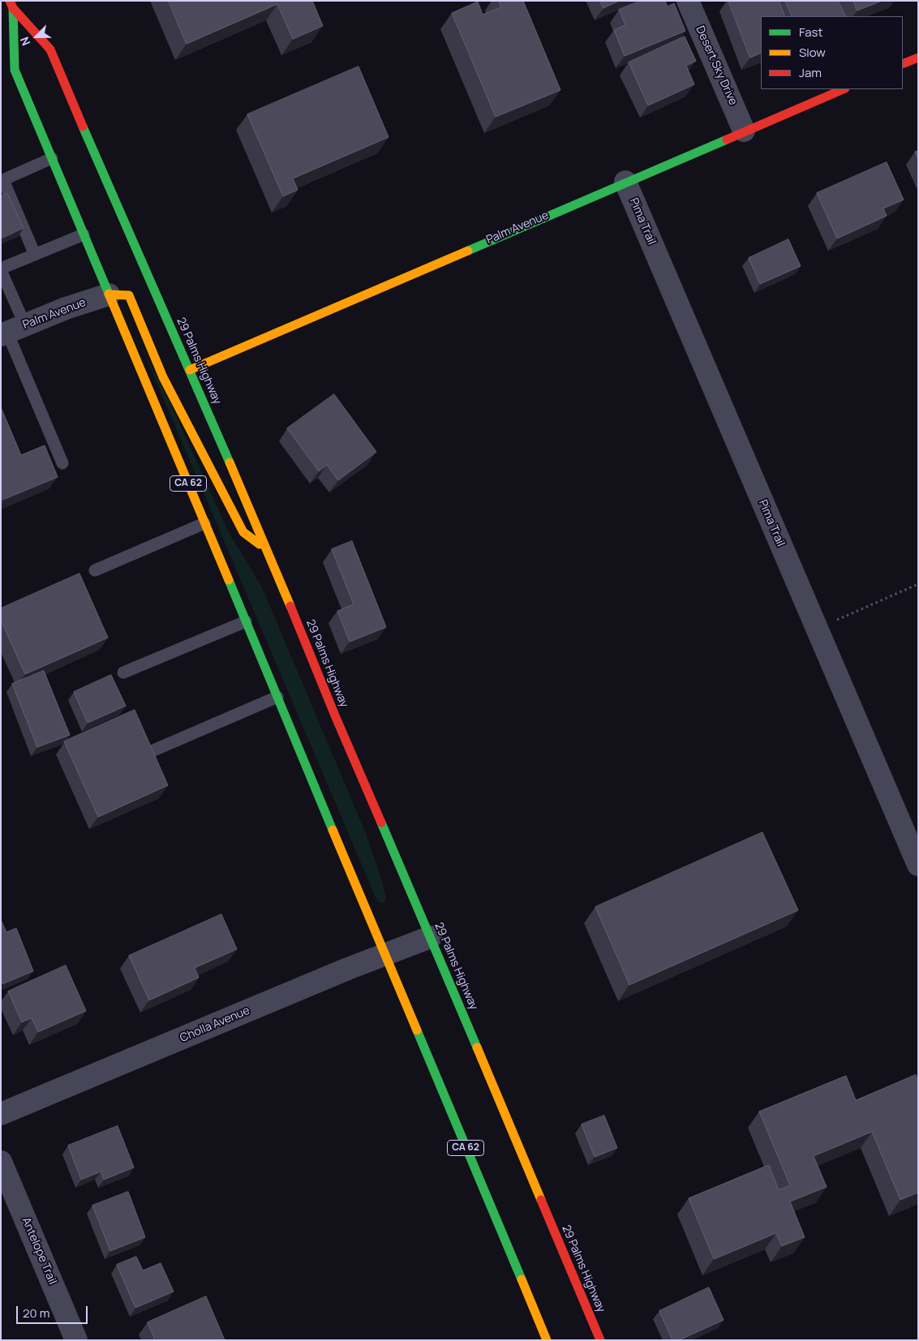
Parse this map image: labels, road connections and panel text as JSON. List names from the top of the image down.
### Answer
{
  "streets": {
    "main road": ["Palm Avenue", "29 Palms Highway", "CA 62"],
    "street": [
      "Desert Sky Drive",
      "Pima Trail",
      "Cholla Avenue",
      "Antelope Trail"
    ]
  },
  "crossings": [
    ["Desert Sky Drive", "Palm Avenue"],
    ["Pima Trail", "Palm Avenue"],
    ["Palm Avenue", "29 Palms Highway"],
    ["29 Palms Highway", "Cholla Avenue"]
  ],
  "legend": ["Fast", "Slow", "Jam"],
  "scale_bar": "20 m",
  "north": "bottom left"
}
